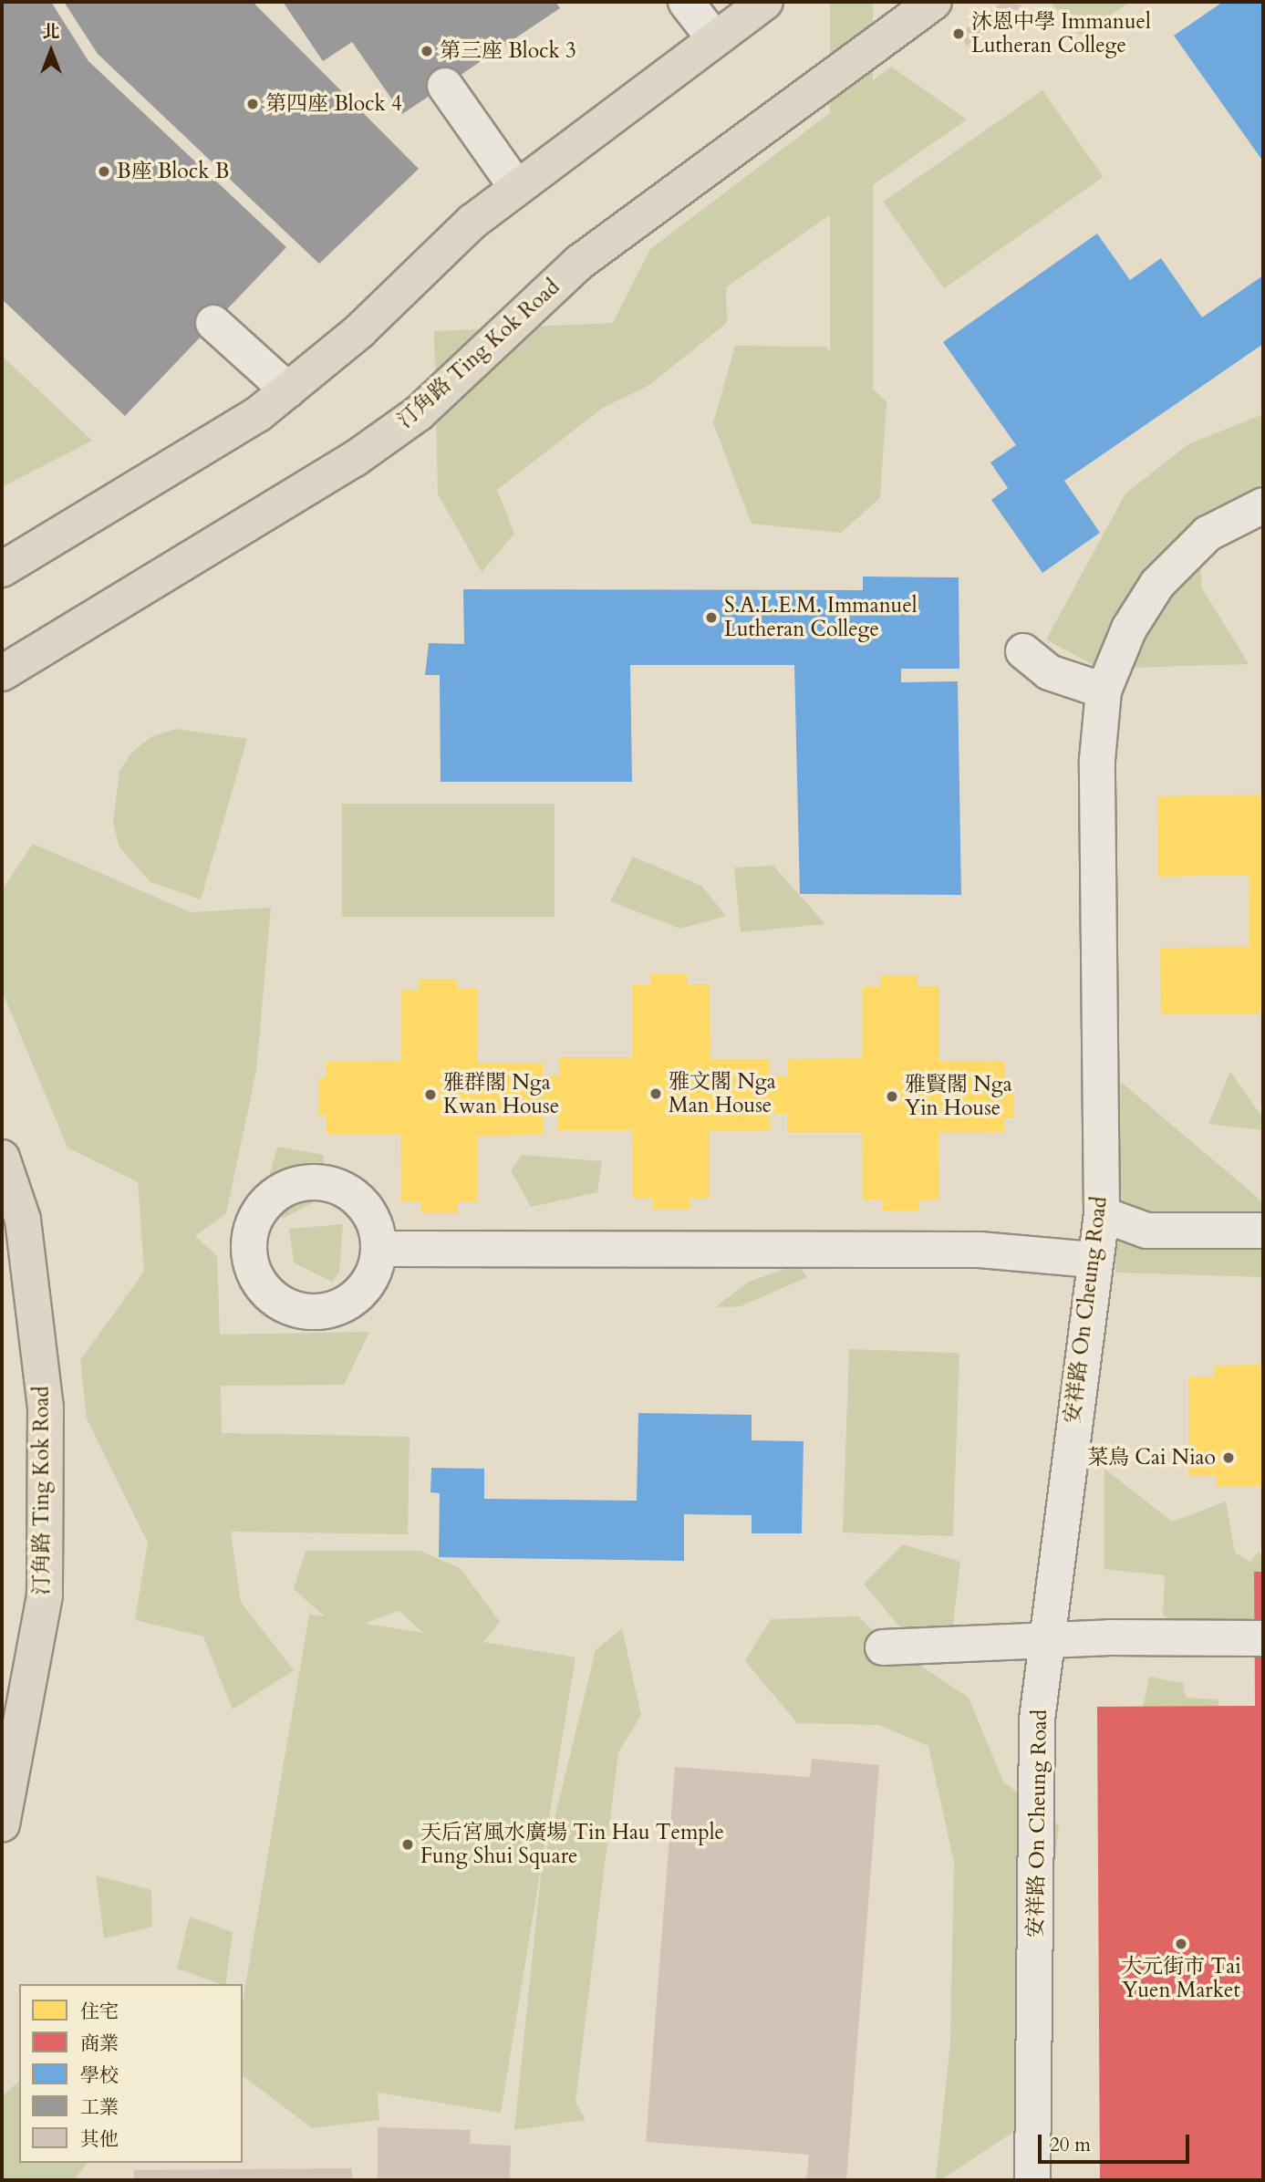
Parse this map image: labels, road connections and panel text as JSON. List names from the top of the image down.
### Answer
{
  "streets": {
    "main road": ["汀角路 Ting Kok Road"],
    "street": ["安祥路 On Cheung Road"]
  },
  "places": [
    "沐恩中學 Immanuel Lutheran College",
    "第三座 Block 3",
    "第四座 Block 4",
    "B座 Block B",
    "S.A.L.E.M. Immanuel Lutheran College",
    "雅文閣 Nga Man House",
    "雅群閣 Nga Kwan House",
    "雅賢閣 Nga Yin House",
    "菜鳥 Cai Niao",
    "天后宮風水廣場 Tin Hau Temple Fung Shui Square",
    "大元街市 Tai Yuen Market"
  ],
  "legend": [
    "住宅",
    "商業",
    "學校",
    "工業",
    "其他"
  ],
  "scale_bar": "20 m",
  "north": "top"
}
